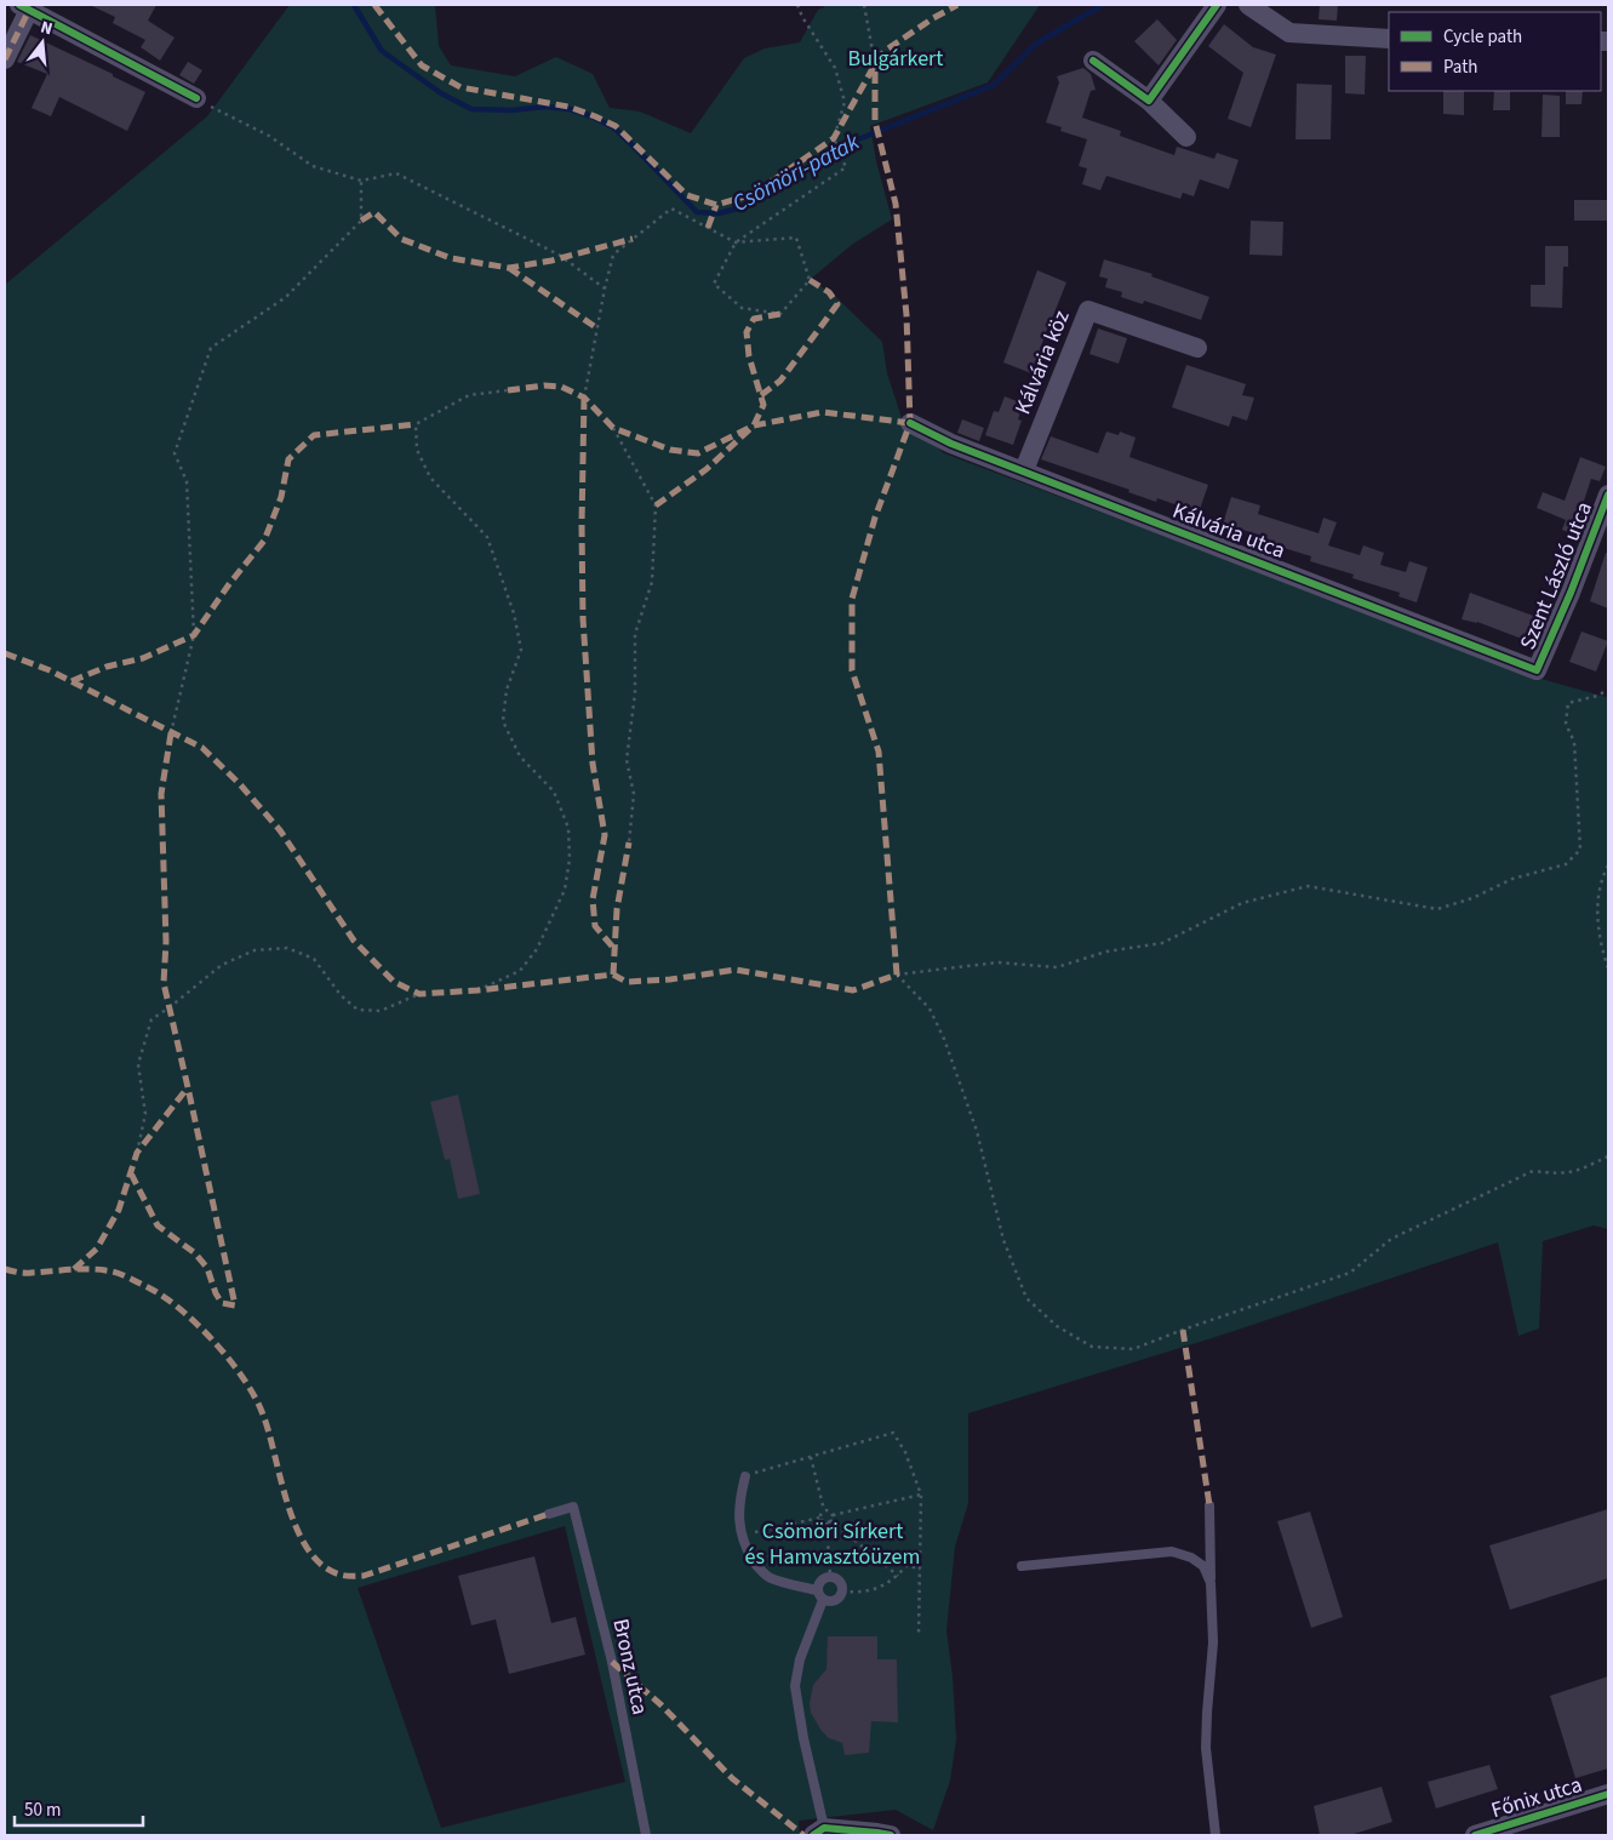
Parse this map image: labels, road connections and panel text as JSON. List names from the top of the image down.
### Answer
{
  "streets": {
    "street": [
      "Kálvária köz",
      "Kálvária utca",
      "Szent László utca",
      "Főnix utca"
    ],
    "lane": ["Bronz utca"]
  },
  "crossings": [
    ["Kálvária köz", "Kálvária utca"],
    ["Kálvária utca", "Szent László utca"]
  ],
  "water": ["Csömöri-patak"],
  "parks": ["Bulgárkert", "Csömöri Sírkert és Hamvasztóüzem"],
  "legend": ["Cycle path", "Path"],
  "scale_bar": "50 m",
  "north": "top"
}
